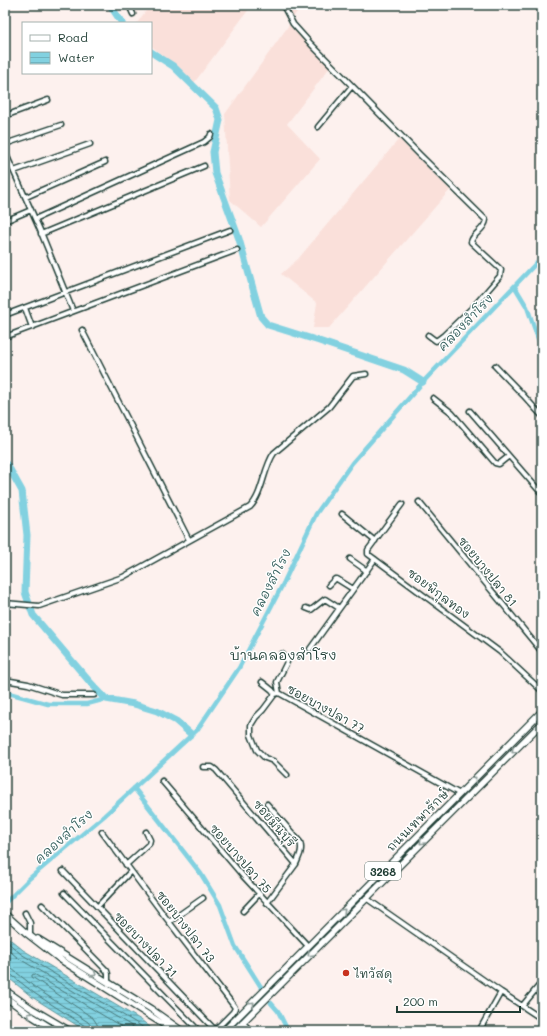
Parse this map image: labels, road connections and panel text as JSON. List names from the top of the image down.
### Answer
{
  "streets": {
    "main road": ["ถนนเทพารักษ์", "3268"],
    "street": [
      "ซอยบางปลา 81",
      "ซอยพิกุลทอง",
      "ซอยบางปลา 77",
      "ซอยมีนบุรี",
      "ซอยบางปลา 75",
      "ซอยบางปลา 73",
      "ซอยบางปลา 71"
    ]
  },
  "crossings": [
    ["ซอยบางปลา 77", "ถนนเทพารักษ์"],
    ["ถนนเทพารักษ์", "ซอยบางปลา 75"],
    ["ซอยมีนบุรี", "ซอยบางปลา 75"],
    ["ซอยบางปลา 73", "ซอยบางปลา 71"]
  ],
  "districts": ["บ้านคลองสำโรง"],
  "water": ["คลองสำโรง"],
  "places": ["ไทวัสดุ"],
  "legend": ["Road", "Water"],
  "scale_bar": "200 m"
}
